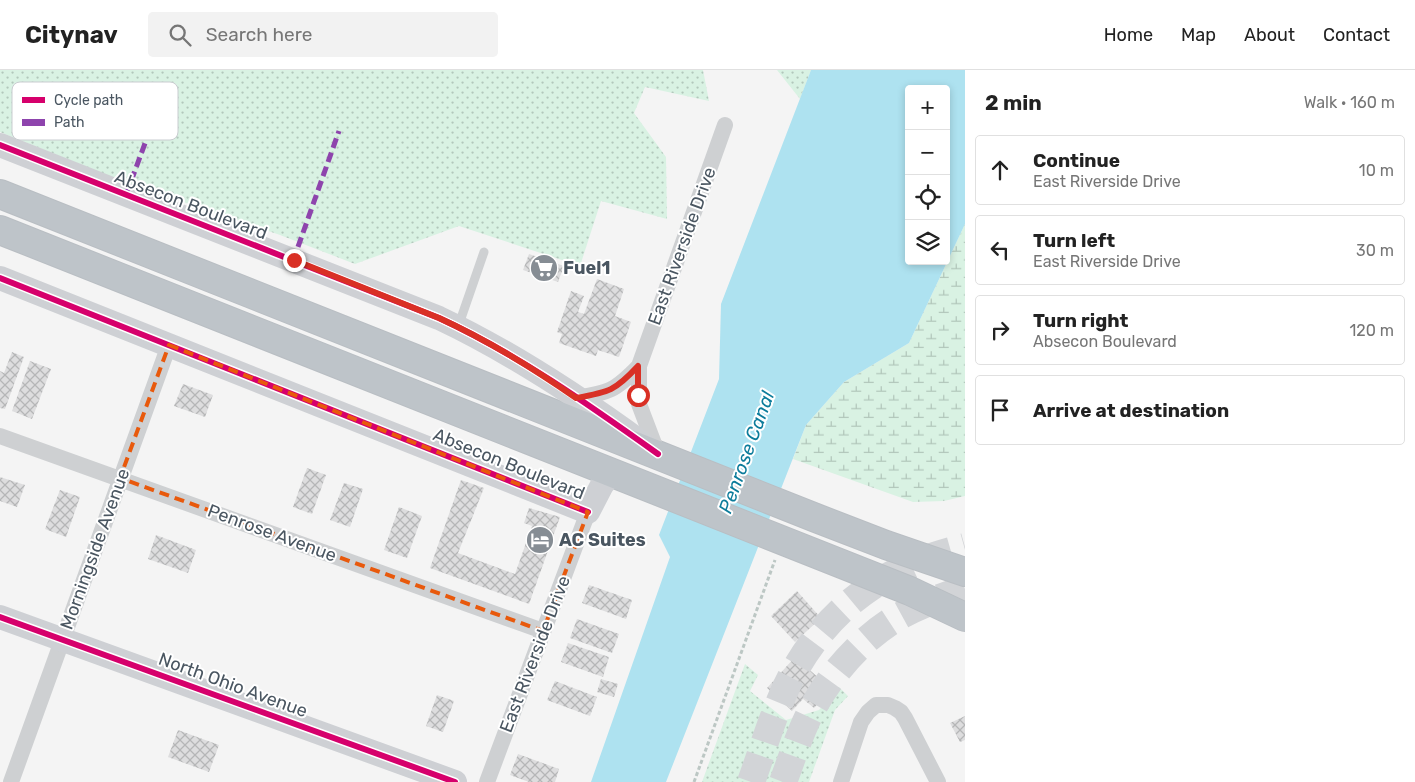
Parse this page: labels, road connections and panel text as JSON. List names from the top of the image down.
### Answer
{
  "streets": {
    "highway": ["Absecon Boulevard"],
    "street": [
      "East Riverside Drive",
      "Penrose Avenue",
      "Morningside Avenue",
      "North Ohio Avenue"
    ]
  },
  "crossings": [
    ["Absecon Boulevard", "East Riverside Drive"],
    ["Absecon Boulevard", "Morningside Avenue"],
    ["East Riverside Drive", "Penrose Avenue"],
    ["Penrose Avenue", "Morningside Avenue"],
    ["Morningside Avenue", "North Ohio Avenue"]
  ],
  "water": ["Penrose Canal"],
  "places": {
    "supermarket": ["Fuel1"],
    "hotel": ["AC Suites"]
  },
  "legend": ["Cycle path", "Path"],
  "page": {
    "header": "Citynav",
    "search": "Search here",
    "nav": [
      "Home",
      "Map",
      "About",
      "Contact"
    ],
    "heading": ["2 min", "Walk · 160 m"],
    "map_buttons": ["+", "−"],
    "list": [
      ["Continue", "East Riverside Drive", "10 m"],
      ["Turn left", "East Riverside Drive", "30 m"],
      ["Turn right", "Absecon Boulevard", "120 m"],
      "Arrive at destination"
    ]
  }
}
